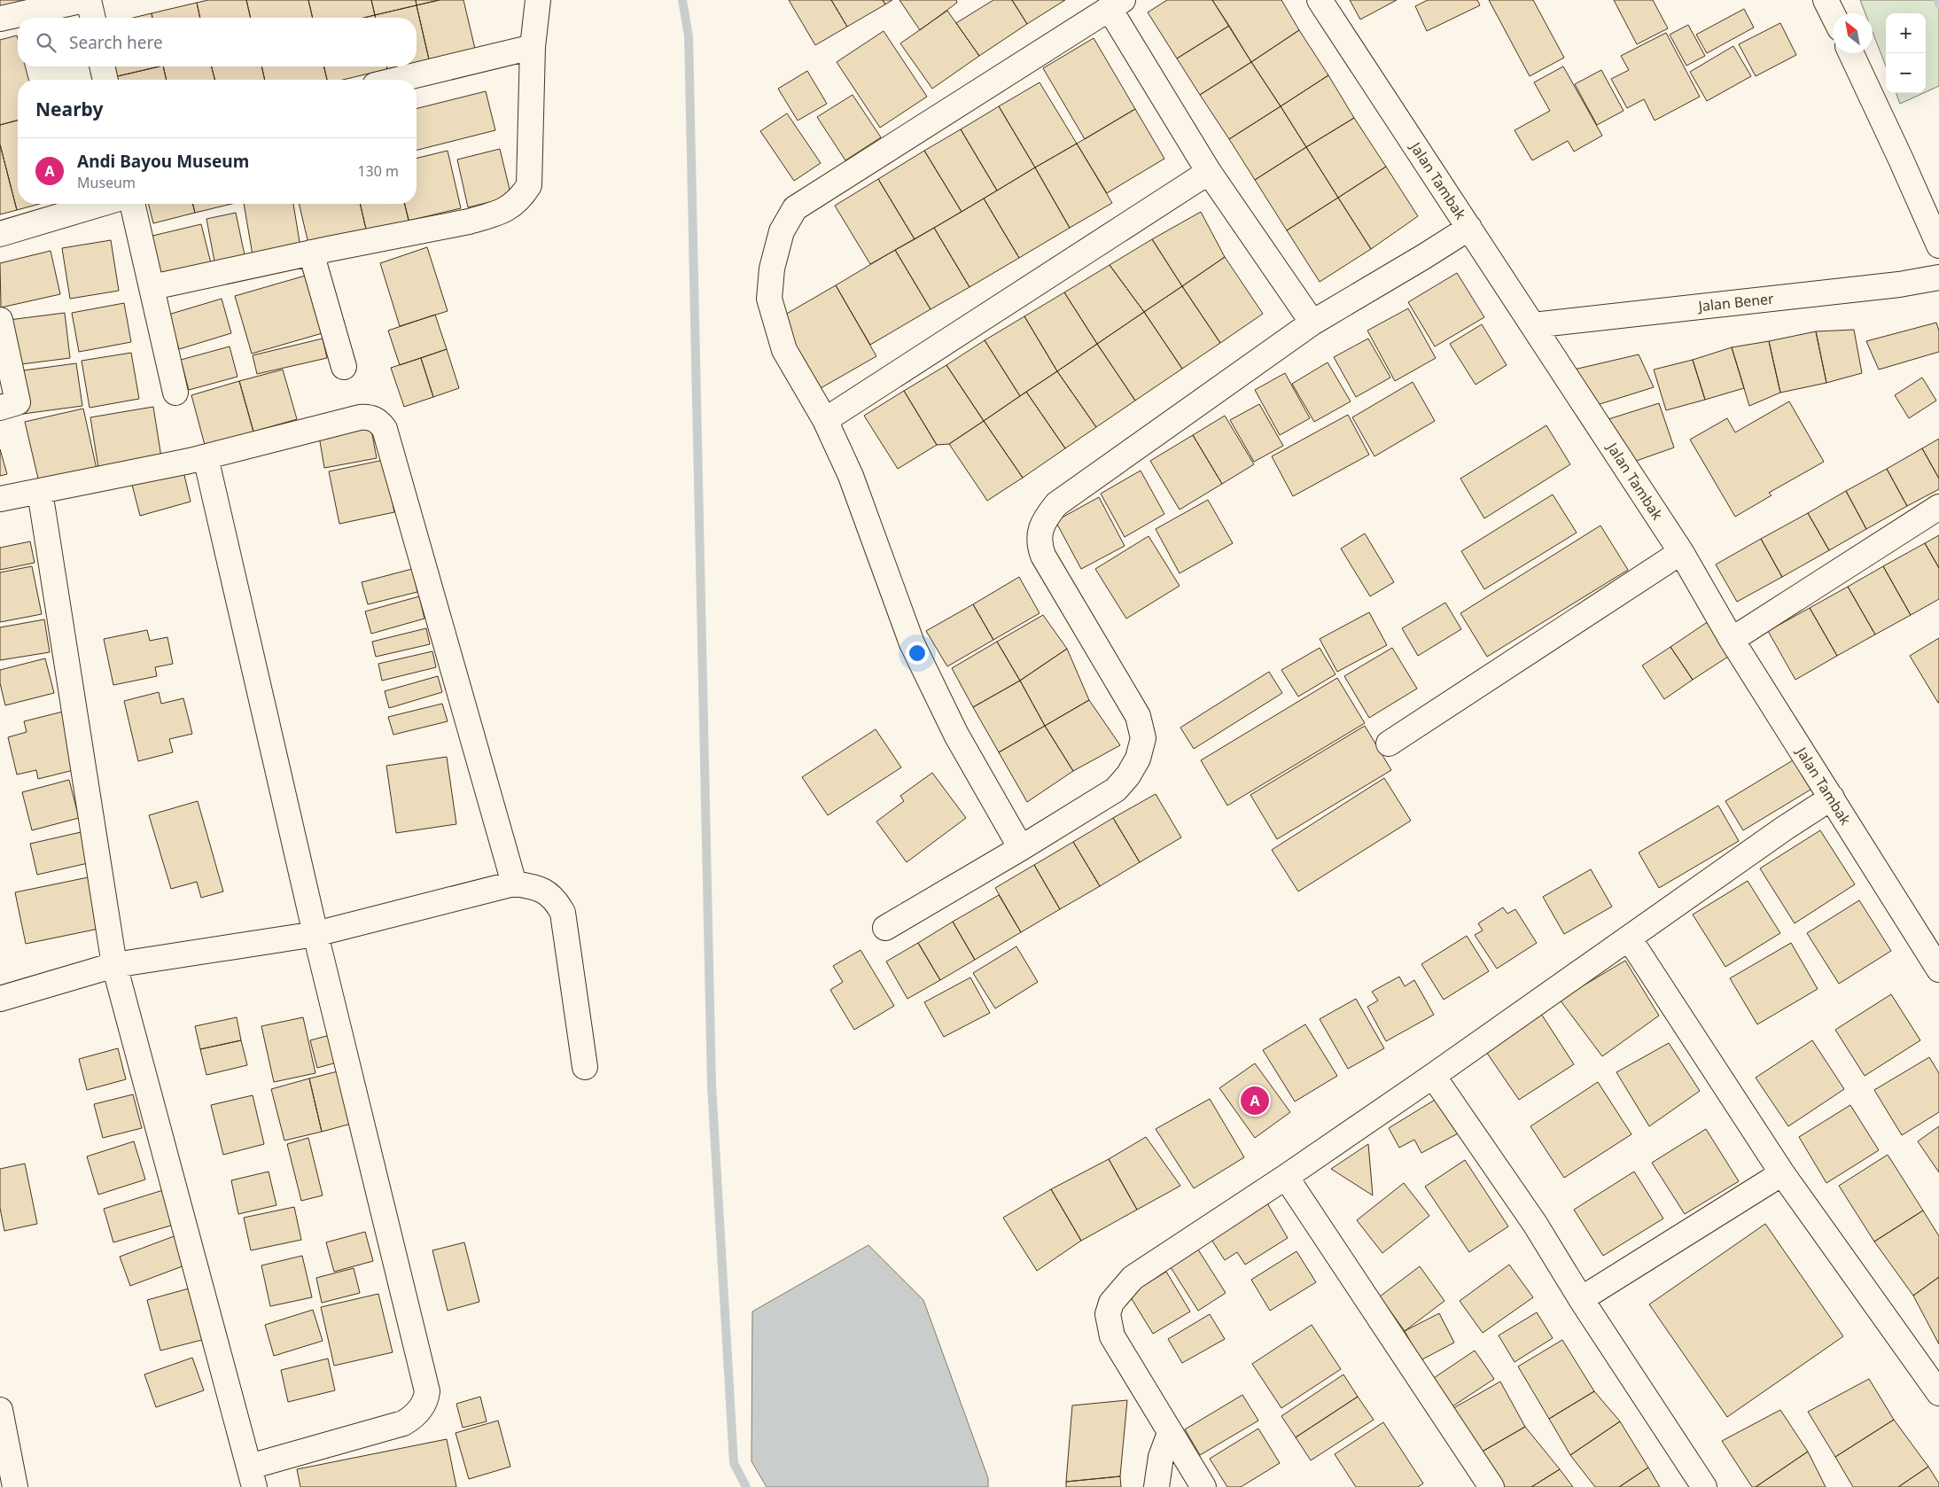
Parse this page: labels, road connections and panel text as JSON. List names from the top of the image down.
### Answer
{
  "streets": {
    "street": ["Jalan Tambak", "Jalan Bener"]
  },
  "crossings": [
    ["Jalan Tambak", "Jalan Bener"]
  ],
  "north": "top left",
  "page": {
    "map_buttons": ["+", "−"],
    "search": "Search here",
    "heading": "Nearby",
    "list": [
      {
        "mark": "A",
        "name": "Andi Bayou Museum",
        "note": "Museum",
        "value": "130 m"
      }
    ],
    "pins": "A"
  }
}
